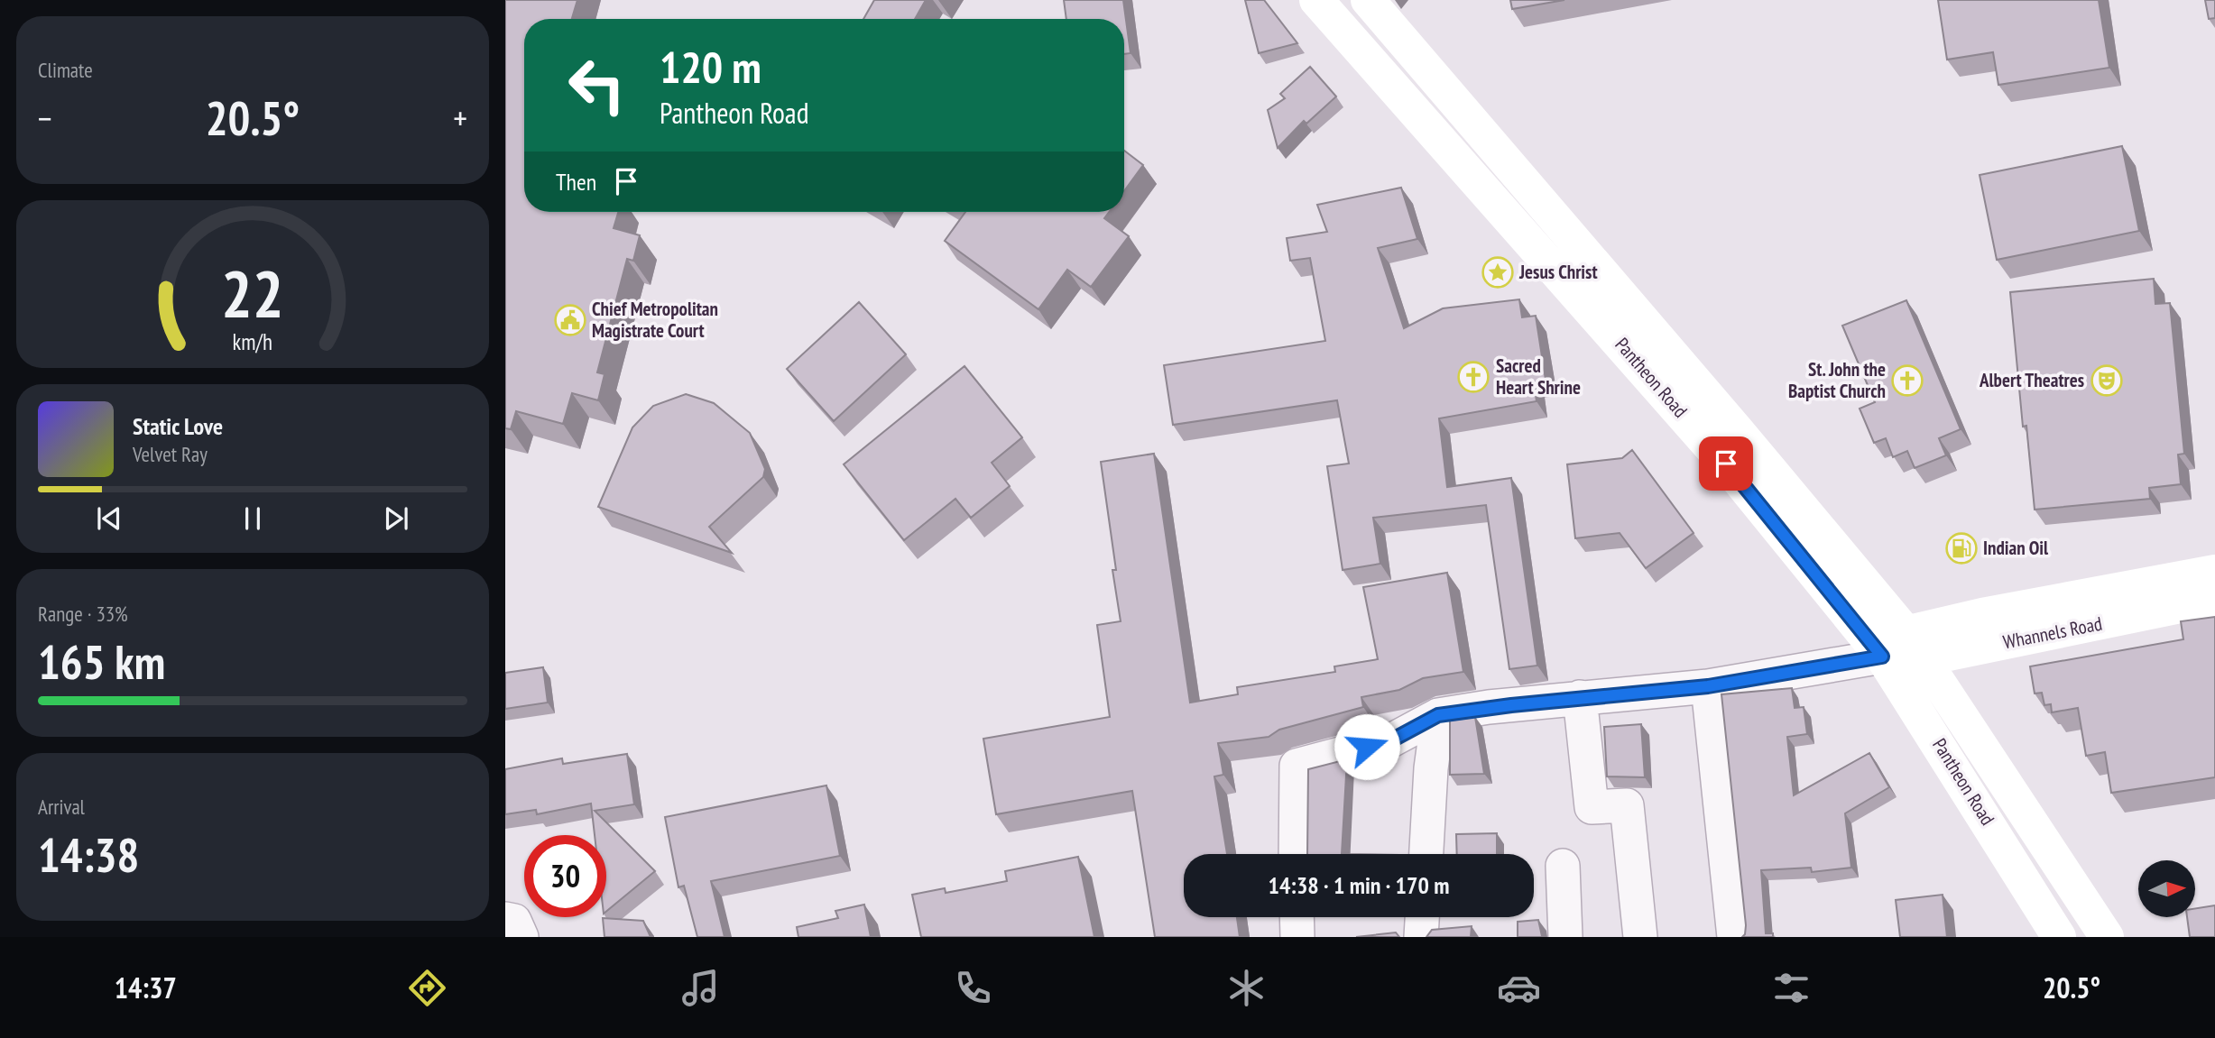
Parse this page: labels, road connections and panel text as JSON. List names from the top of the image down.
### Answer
{
  "streets": {
    "main road": ["Pantheon Road", "Whannels Road"]
  },
  "crossings": [
    ["Pantheon Road", "Whannels Road"]
  ],
  "places": {
    "place": ["Jesus Christ"],
    "public building": ["Chief Metropolitan Magistrate Court"],
    "church": ["Sacred Heart Shrine", "St. John the Baptist Church"],
    "theatre": ["Albert Theatres"],
    "fuel station": ["Indian Oil"]
  },
  "north": "right",
  "page": {
    "tile": [
      "Climate",
      ["Range · 33%", "165 km"],
      ["Arrival", "14:38"]
    ],
    "turn": ["120 m", "Pantheon Road"],
    "heat": ["−", "20.5°", "+"],
    "then": "Then",
    "song": ["Static Love", "Velvet Ray"],
    "limit": "30",
    "trip": "14:38 · 1 min · 170 m",
    "tabs": ["14:37", "20.5°"],
    "gauge": ["22", "km/h"]
  }
}
